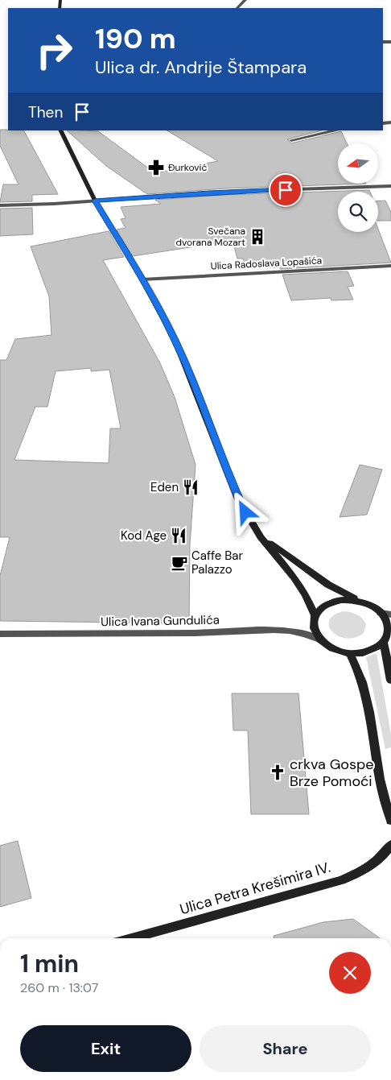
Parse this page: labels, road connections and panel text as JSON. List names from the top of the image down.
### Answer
{
  "streets": {
    "main road": ["Ulica Petra Krešimira IV."],
    "street": ["Ulica Radoslava Lopašića", "Ulica Ivana Gundulića"]
  },
  "places": {
    "pharmacy": ["Đurković"],
    "building": ["Svečana dvorana Mozart"],
    "restaurant": ["Eden", "Kod Age"],
    "cafe": ["Caffe Bar Palazzo"],
    "church": ["crkva Gospe Brze Pomoći"]
  },
  "north": "left",
  "page": {
    "turn": ["190 m", "Ulica dr. Andrije Štampara"],
    "then": "Then",
    "heading": ["1 min", "260 m · 13:07"],
    "buttons": ["Exit", "Share"]
  }
}
